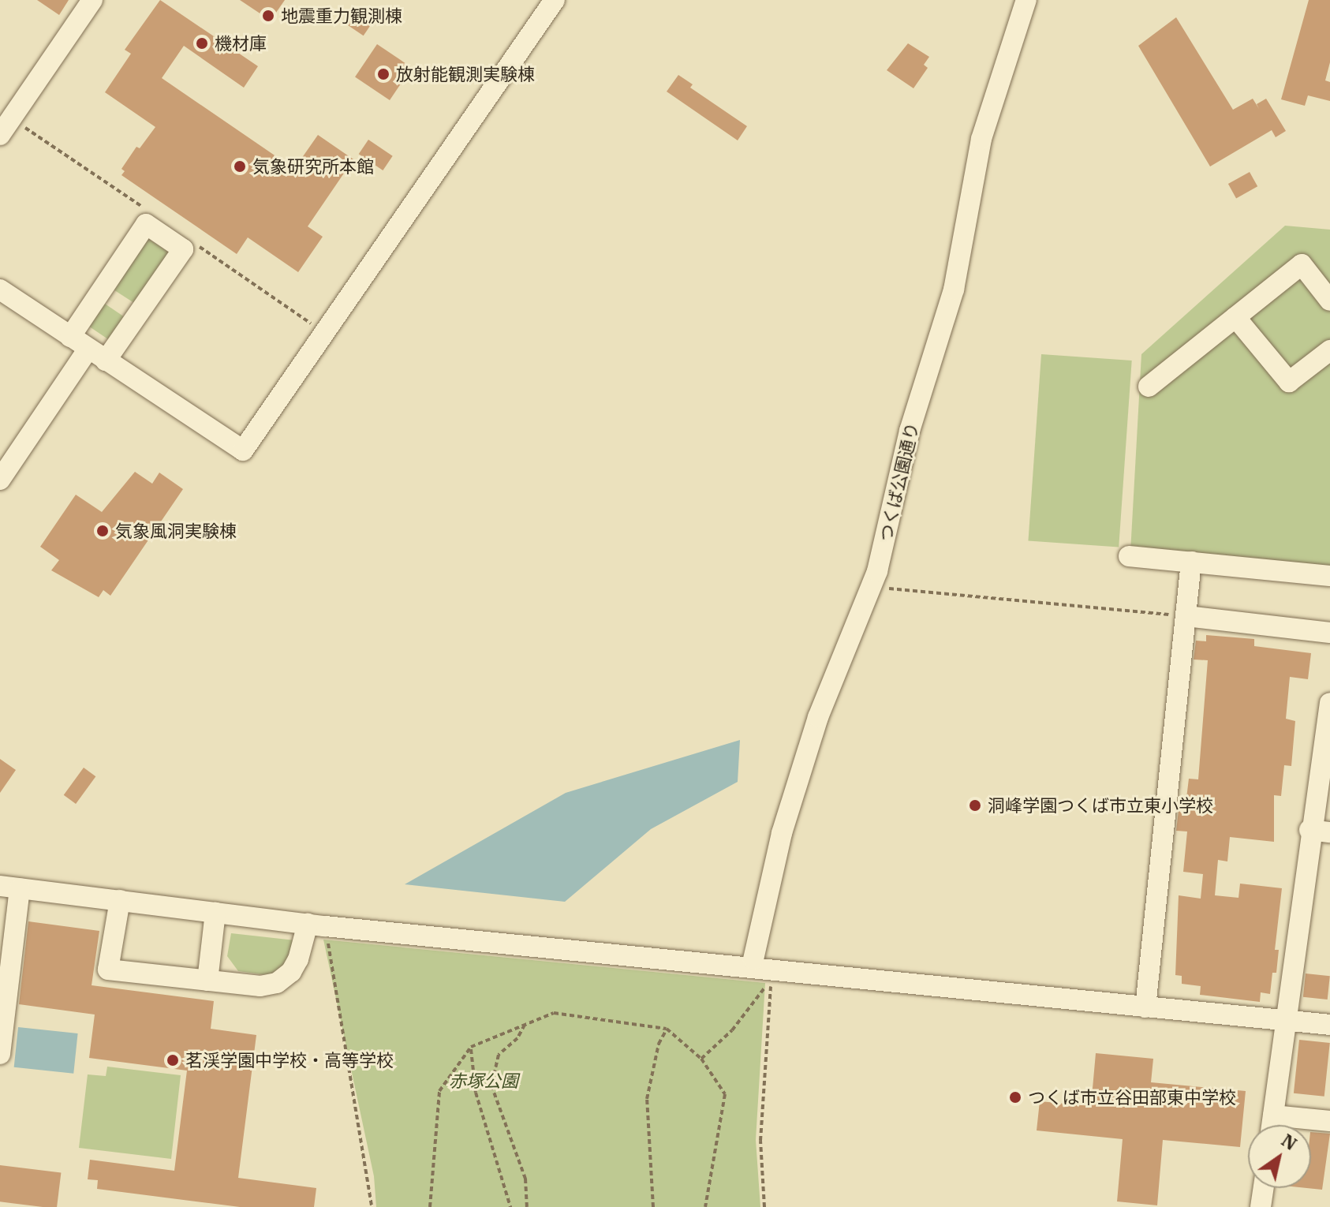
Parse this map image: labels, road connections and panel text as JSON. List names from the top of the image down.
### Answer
{
  "streets": {
    "street": ["つくば公園通り"]
  },
  "parks": ["赤塚公園"],
  "places": [
    "地震重力観測棟",
    "機材庫",
    "放射能観測実験棟",
    "気象研究所本館",
    "気象風洞実験棟",
    "洞峰学園つくば市立東小学校",
    "茗渓学園中学校・高等学校",
    "つくば市立谷田部東中学校"
  ],
  "north": "top right"
}
